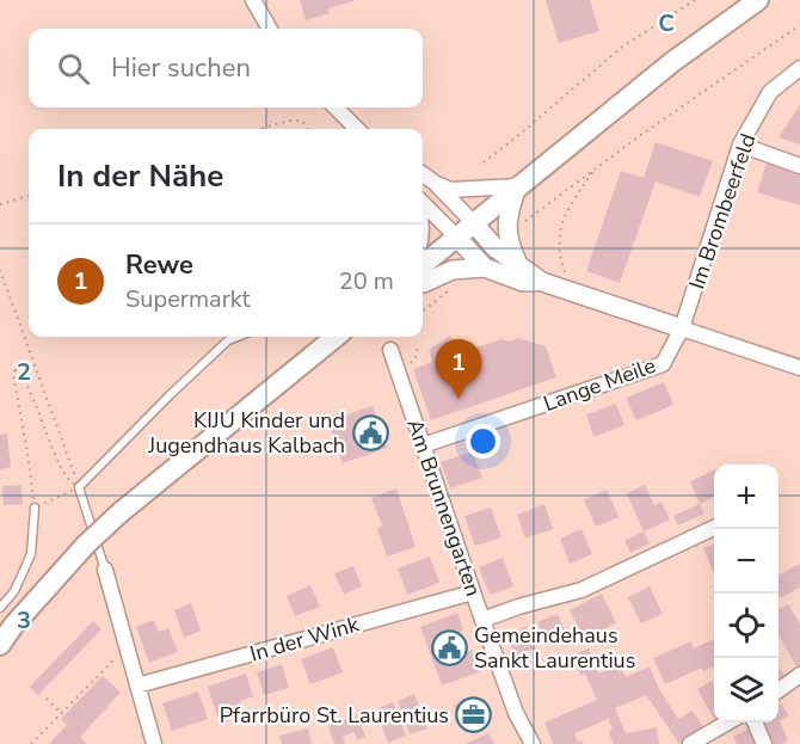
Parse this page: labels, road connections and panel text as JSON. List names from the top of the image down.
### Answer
{
  "streets": {
    "street": [
      "Im Brombeerfeld",
      "Lange Meile",
      "Am Brunnengarten",
      "In der Wink"
    ]
  },
  "crossings": [
    ["Im Brombeerfeld", "Lange Meile"],
    ["Lange Meile", "Am Brunnengarten"],
    ["Am Brunnengarten", "In der Wink"]
  ],
  "places": {
    "public building": ["KIJU Kinder und Jugendhaus Kalbach", "Gemeindehaus Sankt Laurentius"],
    "office": ["Pfarrbüro St. Laurentius"]
  },
  "page": {
    "search": "Hier suchen",
    "heading": "In der Nähe",
    "list": [
      {
        "mark": "1",
        "name": "Rewe",
        "note": "Supermarkt",
        "value": "20 m"
      }
    ],
    "pins": "1",
    "map_buttons": ["+", "−"]
  },
  "grid": {
    "columns": ["C"],
    "rows": ["2", "3"]
  }
}
